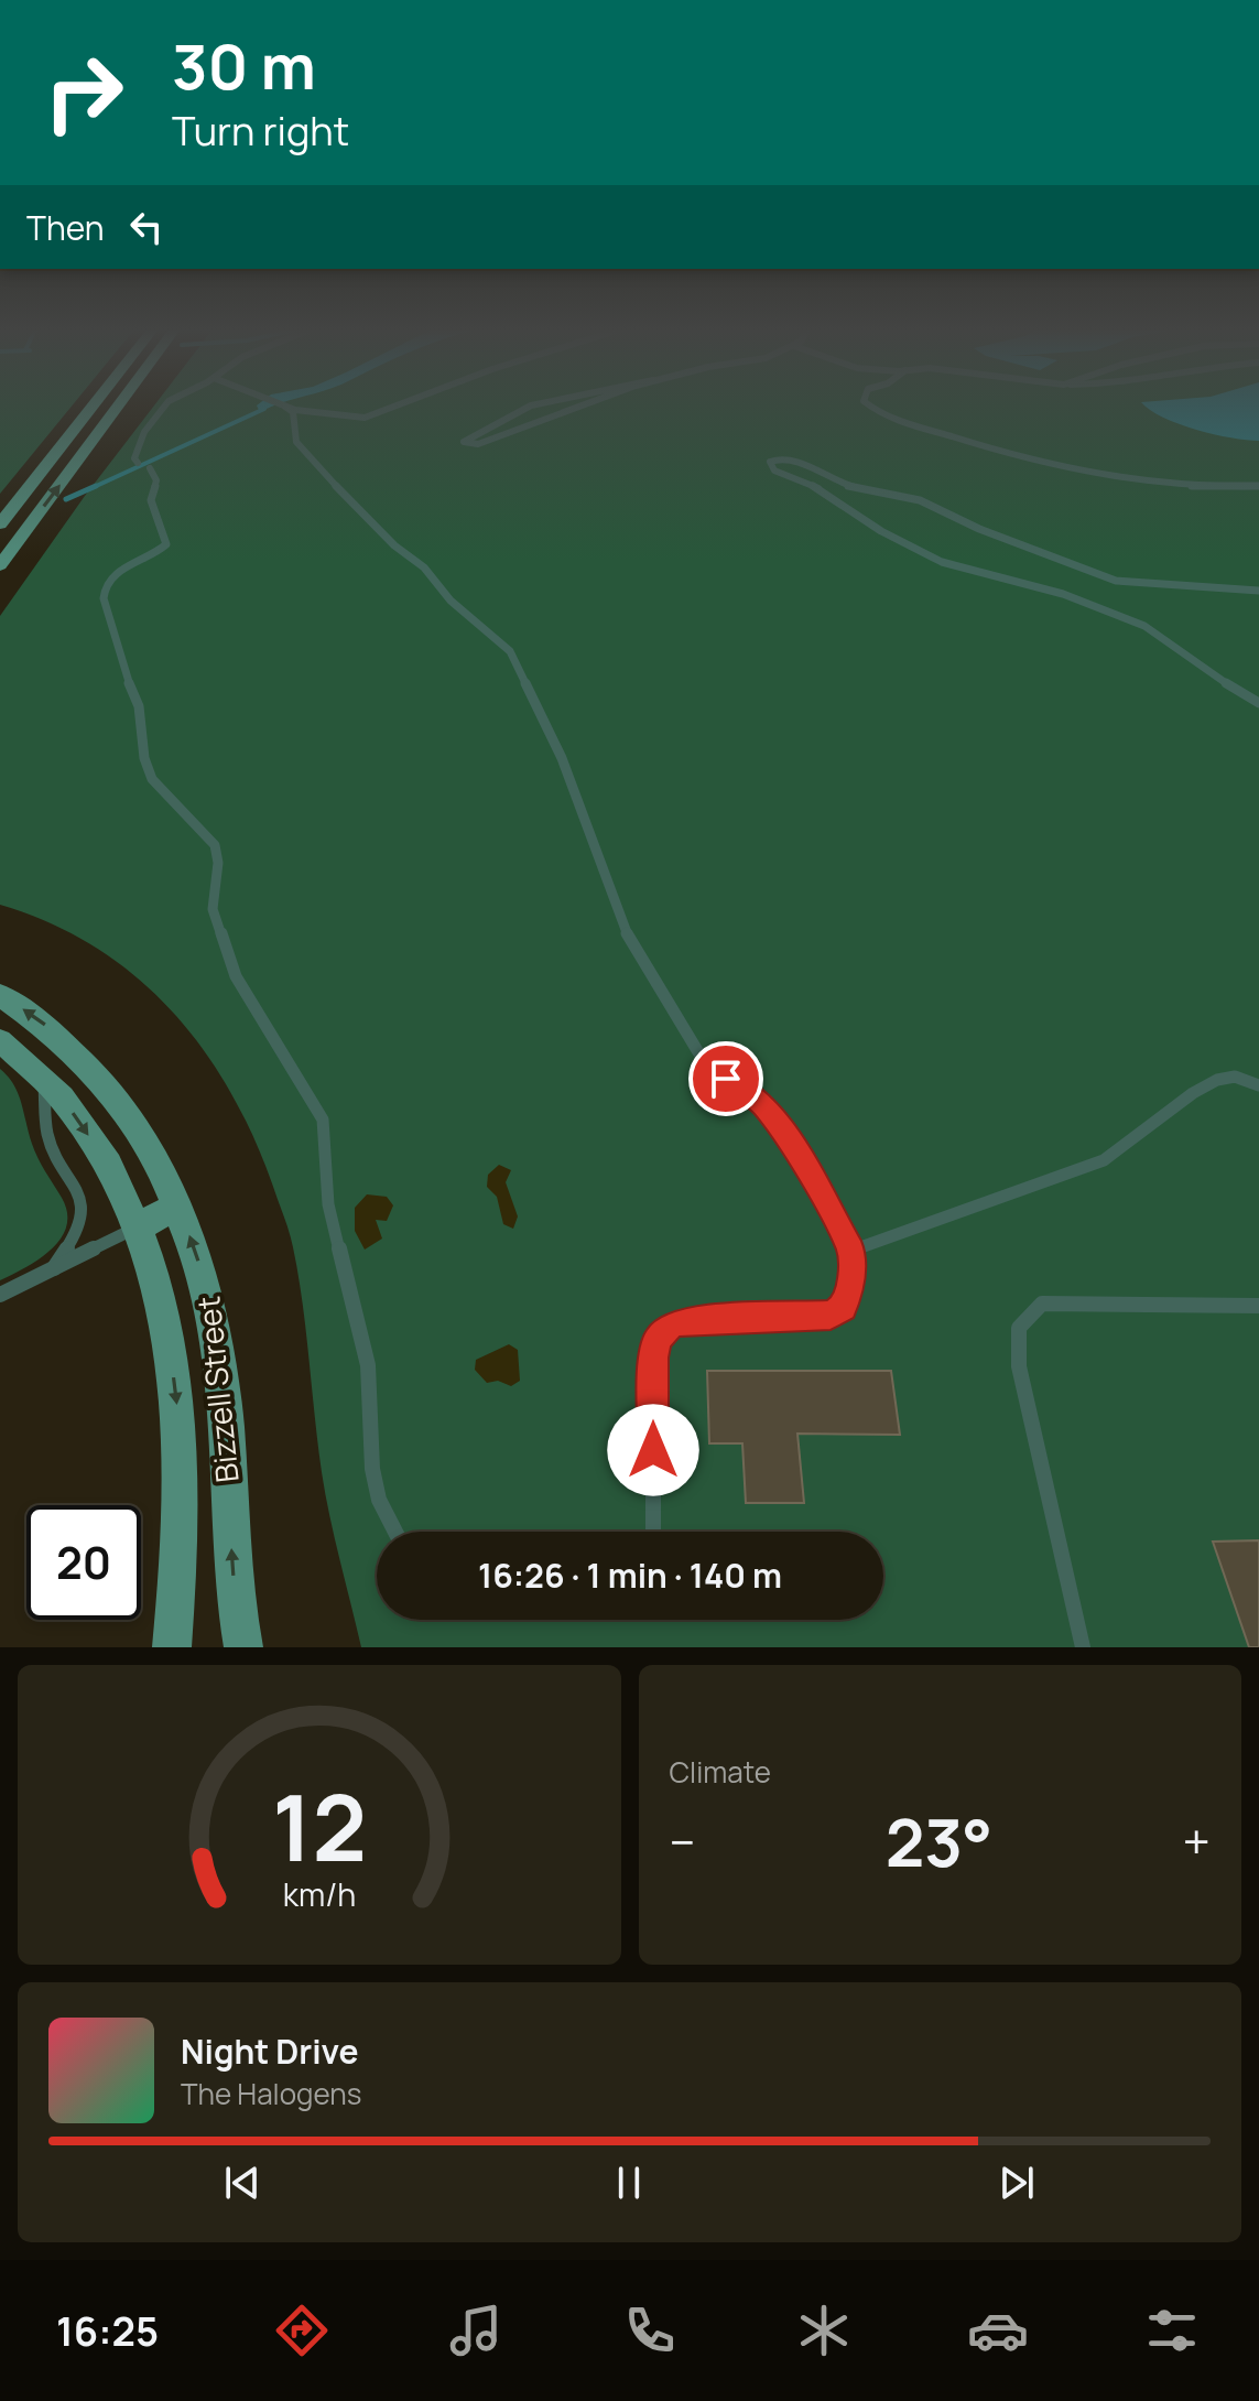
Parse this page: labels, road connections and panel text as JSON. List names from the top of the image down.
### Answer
{
  "streets": {
    "street": ["Bizzell Street"]
  },
  "page": {
    "turn": ["30 m", "Turn right"],
    "then": "Then",
    "limit": "20",
    "trip": "16:26 · 1 min · 140 m",
    "tile": "Climate",
    "heat": ["−", "23°", "+"],
    "song": ["Night Drive", "The Halogens"],
    "tabs": "16:25",
    "gauge": ["12", "km/h"]
  }
}
